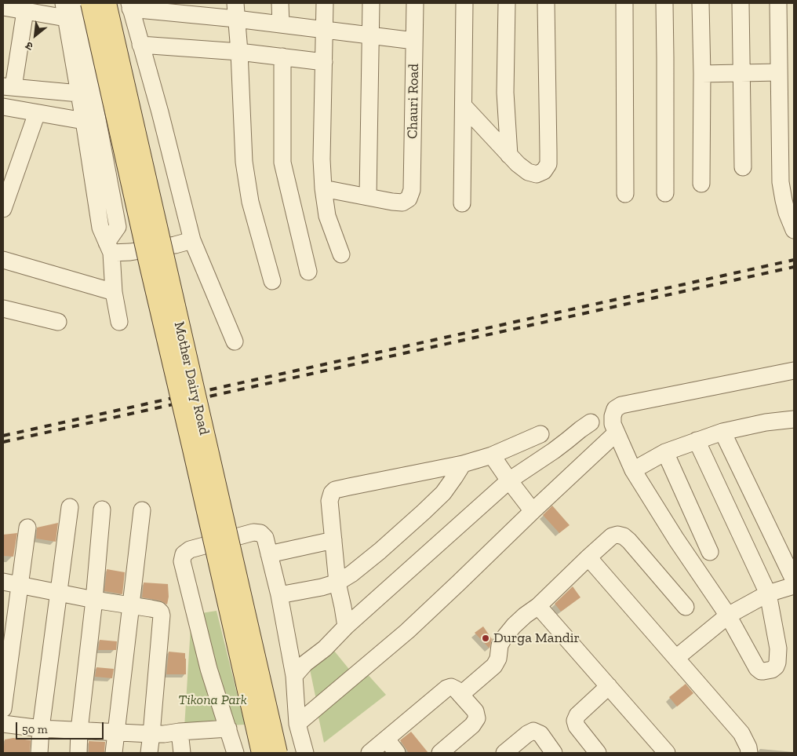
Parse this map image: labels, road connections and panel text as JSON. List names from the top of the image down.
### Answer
{
  "streets": {
    "main road": ["Mother Dairy Road"],
    "street": ["Chauri Road"]
  },
  "parks": ["Tikona Park"],
  "places": ["Durga Mandir"],
  "scale_bar": "50 m",
  "north": "bottom left"
}
